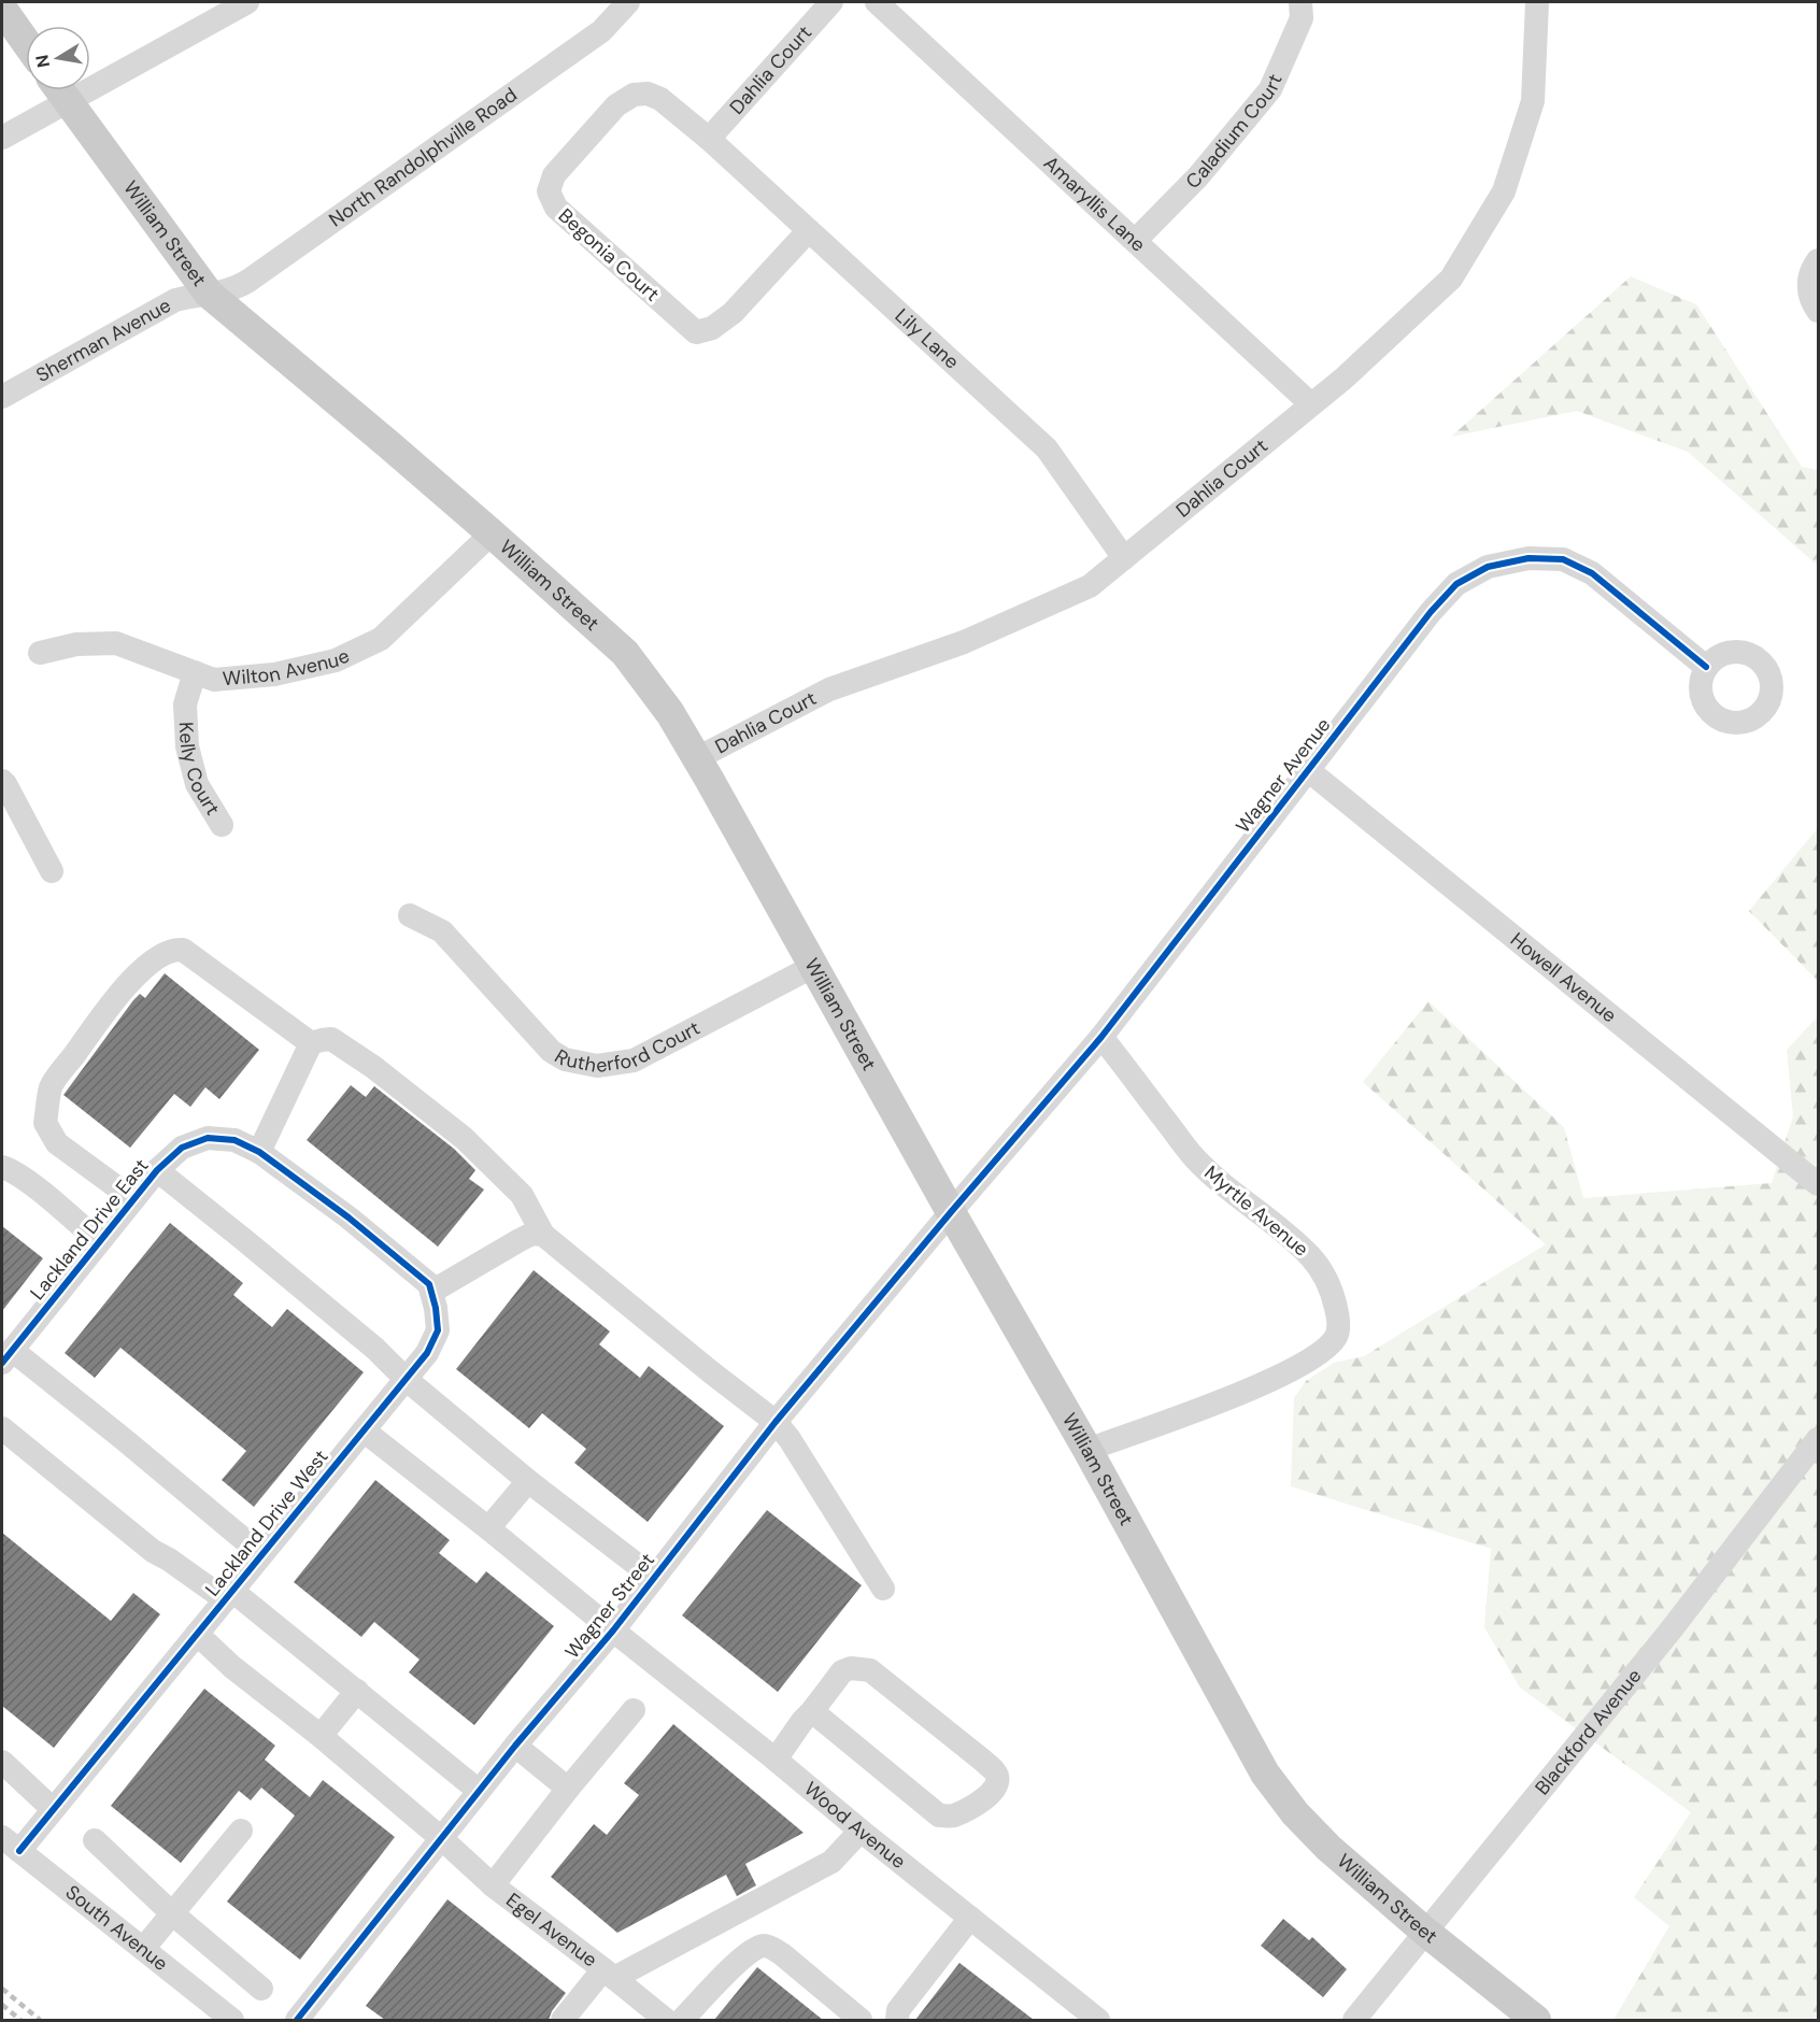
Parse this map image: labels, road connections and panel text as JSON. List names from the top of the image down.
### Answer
{
  "streets": {
    "main road": ["William Street"],
    "street": [
      "Dahlia Court",
      "Caladium Court",
      "North Randolphville Road",
      "Amaryllis Lane",
      "Begonia Court",
      "Lily Lane",
      "Sherman Avenue",
      "Wilton Avenue",
      "Kelly Court",
      "Wagner Avenue",
      "Howell Avenue",
      "Rutherford Court",
      "Myrtle Avenue",
      "Lackland Drive East",
      "Lackland Drive West",
      "Wagner Street",
      "Blackford Avenue",
      "Wood Avenue",
      "South Avenue",
      "Egel Avenue"
    ]
  },
  "crossings": [
    ["Dahlia Court", "Amaryllis Lane"],
    ["Dahlia Court", "William Street"],
    ["Dahlia Court", "Begonia Court"],
    ["Dahlia Court", "Lily Lane"],
    ["Caladium Court", "Amaryllis Lane"],
    ["North Randolphville Road", "William Street"],
    ["North Randolphville Road", "Sherman Avenue"],
    ["William Street", "Sherman Avenue"],
    ["William Street", "Wilton Avenue"],
    ["William Street", "Wagner Avenue"],
    ["William Street", "Rutherford Court"],
    ["William Street", "Myrtle Avenue"],
    ["William Street", "Wagner Street"],
    ["William Street", "Blackford Avenue"],
    ["Begonia Court", "Lily Lane"],
    ["Wilton Avenue", "Kelly Court"],
    ["Wagner Avenue", "Howell Avenue"],
    ["Wagner Avenue", "Myrtle Avenue"],
    ["Wagner Avenue", "Wagner Street"],
    ["Lackland Drive East", "Lackland Drive West"],
    ["Lackland Drive West", "Wood Avenue"],
    ["Lackland Drive West", "South Avenue"],
    ["Lackland Drive West", "Egel Avenue"],
    ["Wagner Street", "Wood Avenue"],
    ["Wagner Street", "Egel Avenue"]
  ],
  "north": "left"
}
